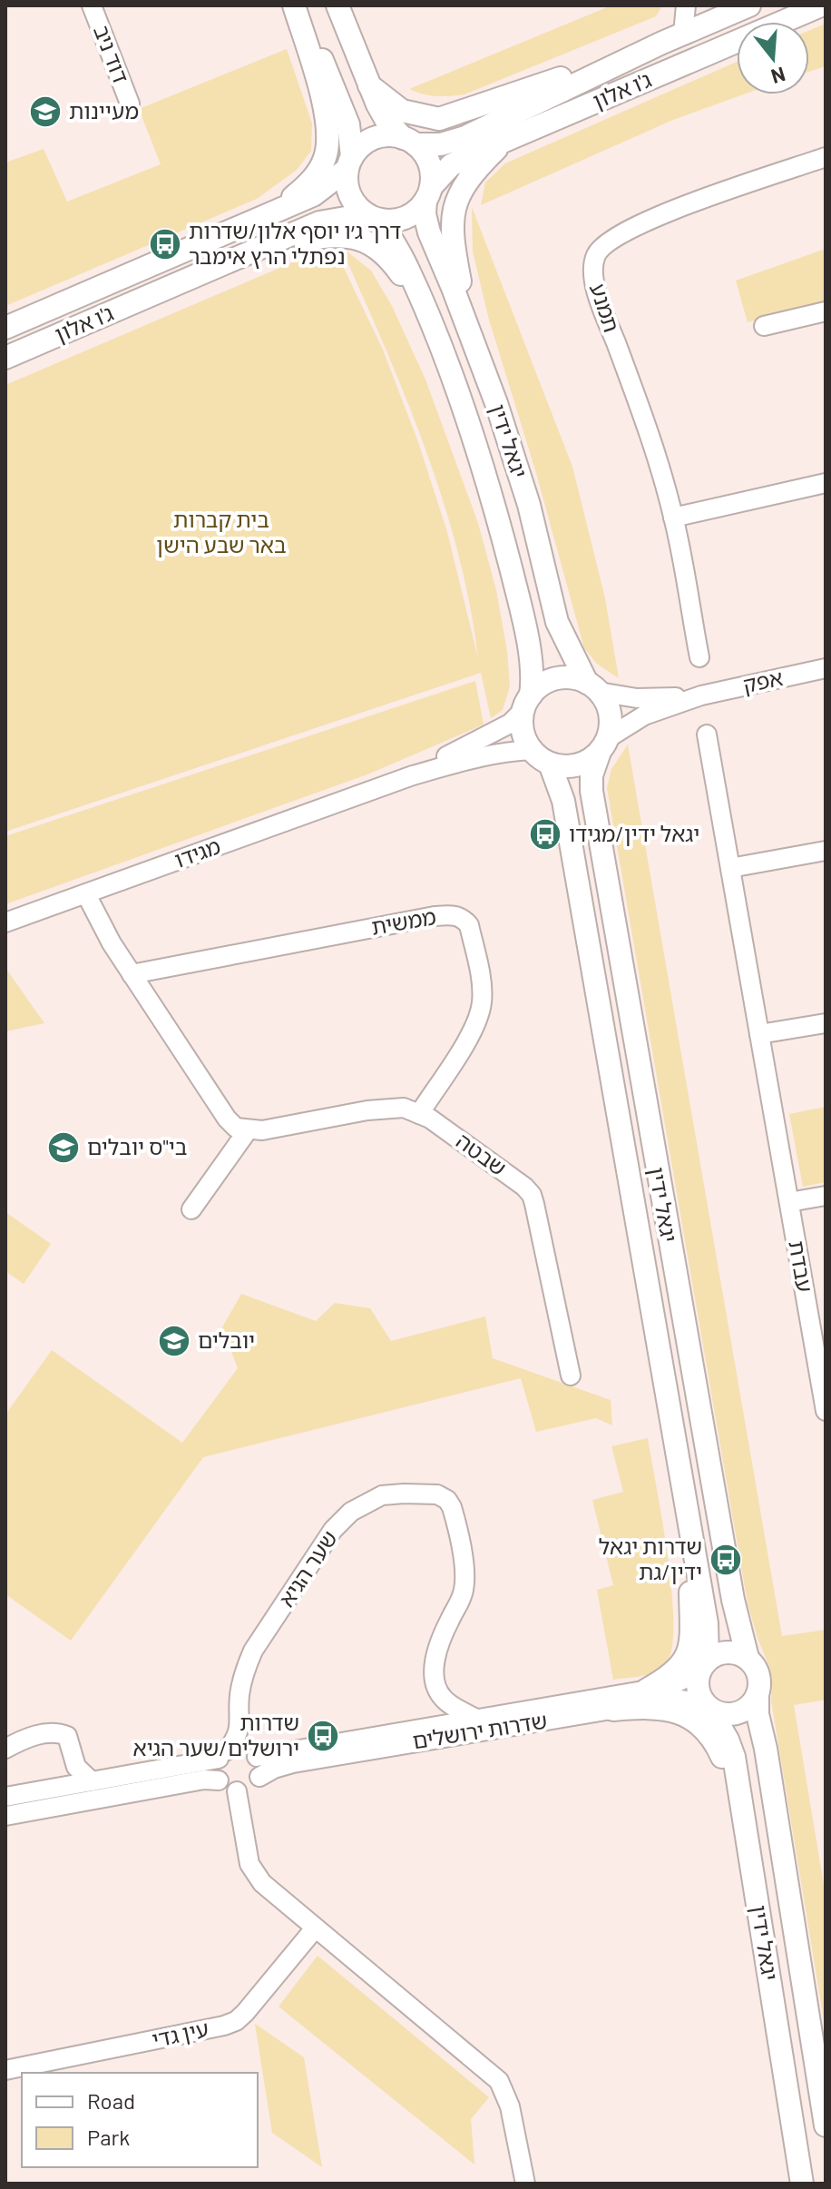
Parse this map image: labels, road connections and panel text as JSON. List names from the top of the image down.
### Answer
{
  "streets": {
    "main road": ["ג'ו אלון", "יגאל ידין"],
    "street": [
      "דוד ניב",
      "תמנע",
      "אפק",
      "מגידו",
      "ממשית",
      "שבטה",
      "עבדת",
      "שער הגיא",
      "שדרות ירושלים",
      "עין גדי"
    ]
  },
  "crossings": [
    ["ג'ו אלון", "יגאל ידין"],
    ["יגאל ידין", "אפק"],
    ["יגאל ידין", "מגידו"],
    ["יגאל ידין", "שדרות ירושלים"],
    ["אפק", "מגידו"],
    ["ממשית", "שבטה"],
    ["שער הגיא", "שדרות ירושלים"]
  ],
  "parks": ["בית קברות באר שבע הישן"],
  "places": {
    "school or university": ["מעיינות", "בי\"ס יובלים", "יובלים"],
    "bus stop": [
      "דרך ג׳ו יוסף אלון/שדרות נפתלי הרץ אימבר",
      "יגאל ידין/מגידו",
      "שדרות יגאל ידין/גת",
      "שדרות ירושלים/שער הגיא"
    ]
  },
  "legend": ["Road", "Park"],
  "north": "bottom"
}
